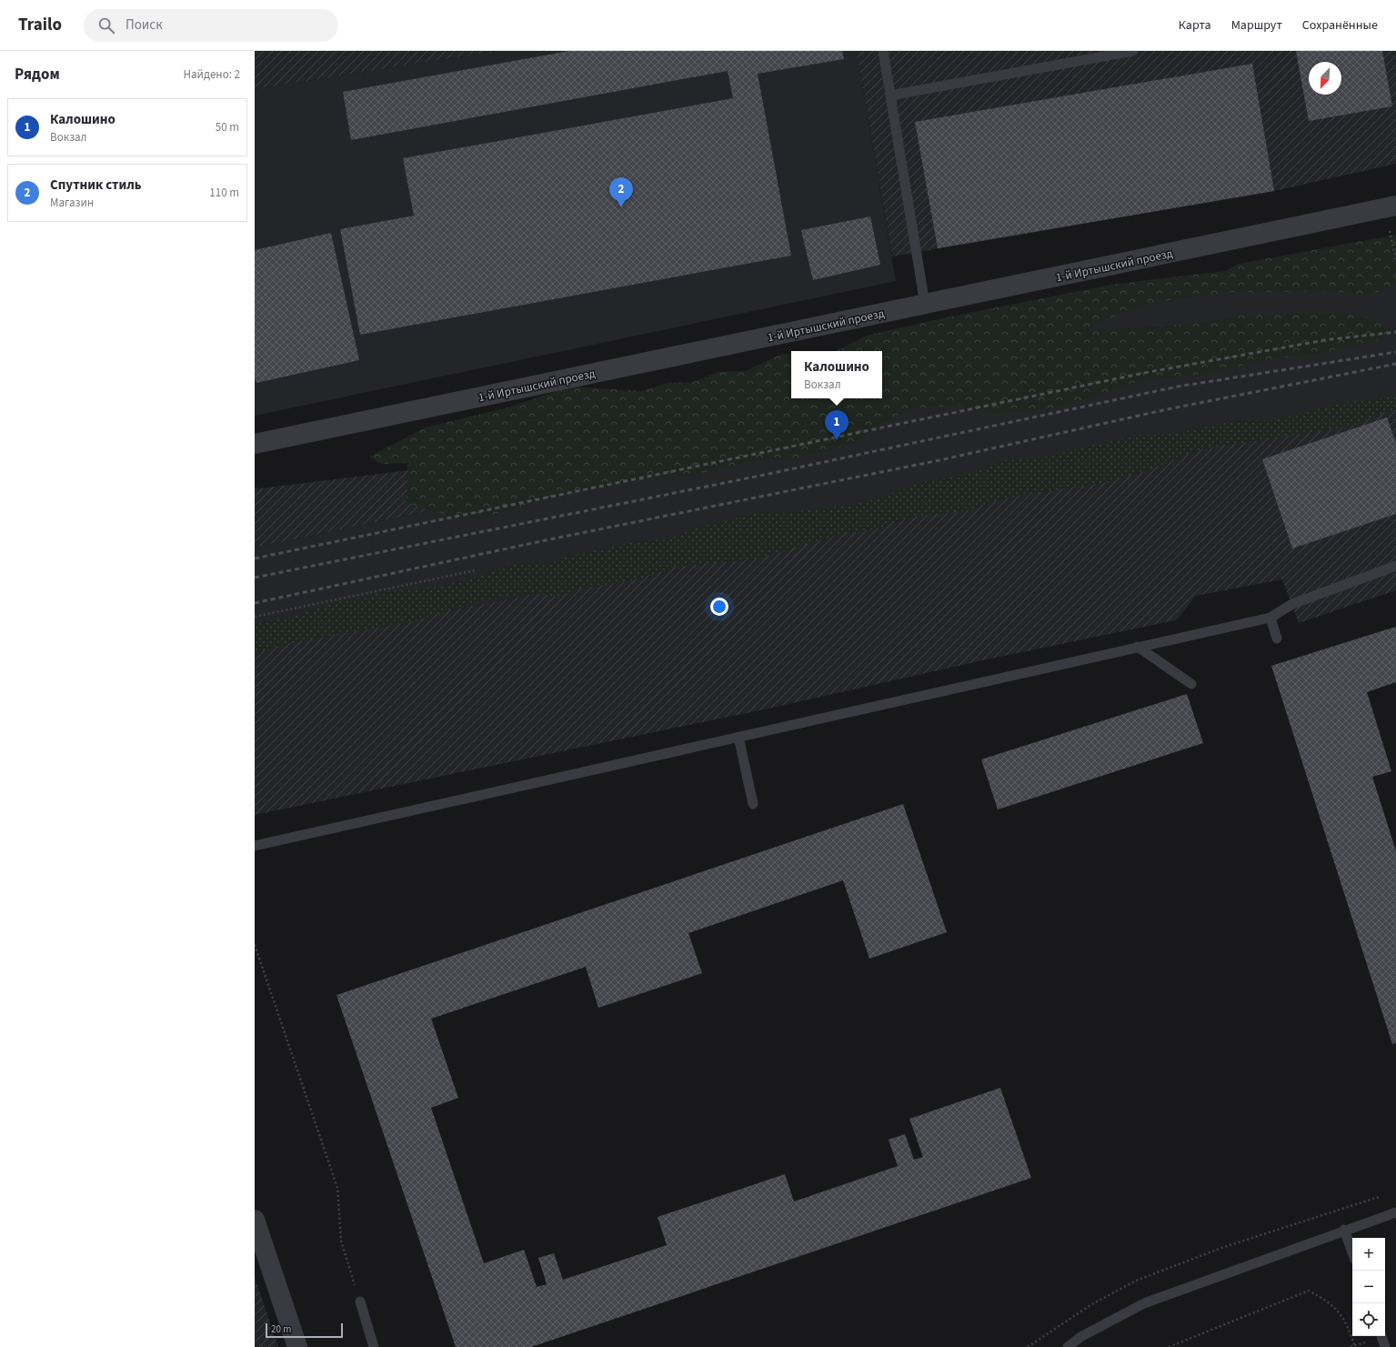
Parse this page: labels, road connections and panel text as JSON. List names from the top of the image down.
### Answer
{
  "streets": {
    "street": ["1-й Иртышский проезд"]
  },
  "scale_bar": "20 m",
  "north": "bottom left",
  "page": {
    "header": "Trailo",
    "search": "Поиск",
    "nav": ["Карта", "Маршрут", "Сохранённые"],
    "heading": ["Рядом", "Найдено: 2"],
    "list": [
      {
        "mark": "1",
        "name": "Калошино",
        "note": "Вокзал",
        "value": "50 m"
      },
      {
        "mark": "2",
        "name": "Спутник стиль",
        "note": "Магазин",
        "value": "110 m"
      }
    ],
    "pins": ["2", "1"],
    "popup": ["Калошино", "Вокзал"],
    "map_buttons": ["+", "−"],
    "scale": "20 m"
  }
}
